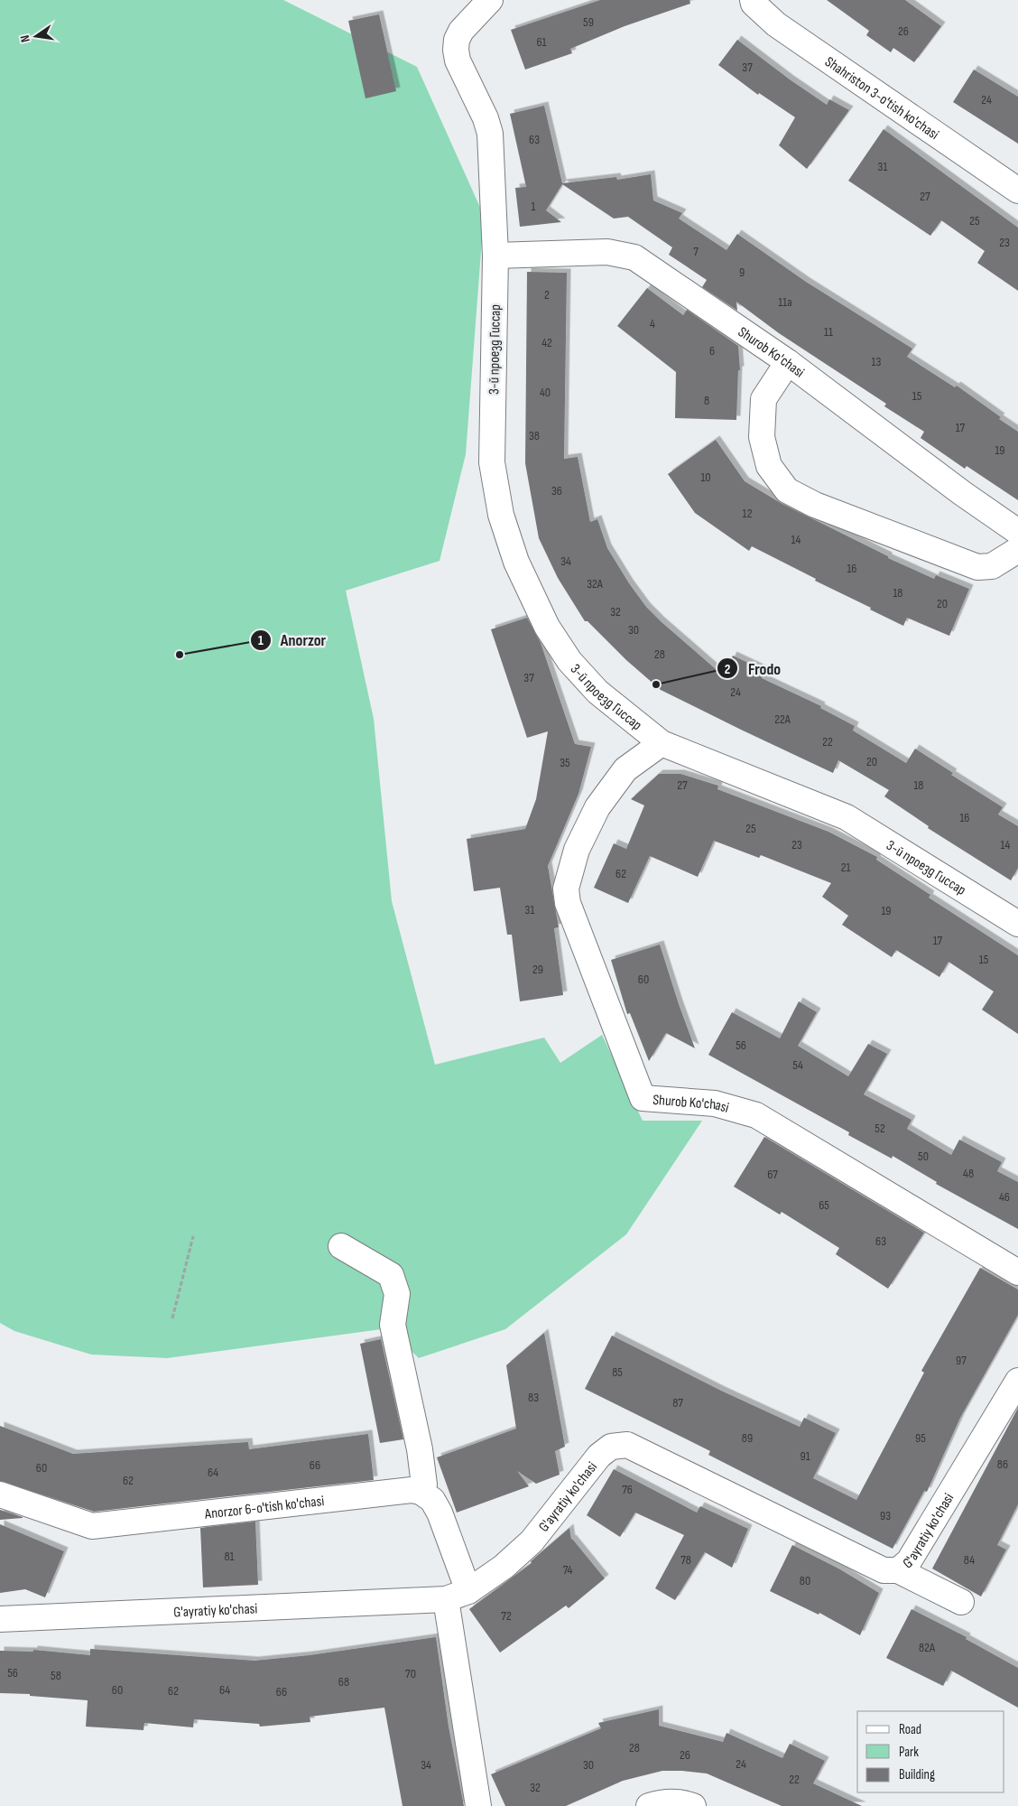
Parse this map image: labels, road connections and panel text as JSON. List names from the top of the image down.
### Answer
{
  "streets": {
    "street": [
      "Shahriston 3-o'tish ko'chasi",
      "3-й проезд Гиссар",
      "Shurob Ko'chasi",
      "G'ayratiy ko'chasi",
      "Anorzor 6-o'tish ko'chasi"
    ]
  },
  "crossings": [
    ["3-й проезд Гиссар", "Shurob Ko'chasi"]
  ],
  "places": ["Anorzor", "Frodo"],
  "house_numbers": [
    "59",
    "26",
    "61",
    "37",
    "24",
    "63",
    "31",
    "27",
    "1",
    "25",
    "23",
    "7",
    "9",
    "2",
    "11a",
    "4",
    "11",
    "42",
    "6",
    "13",
    "40",
    "15",
    "8",
    "17",
    "38",
    "19",
    "10",
    "36",
    "12",
    "14",
    "34",
    "16",
    "32A",
    "18",
    "20",
    "32",
    "30",
    "28",
    "37",
    "24",
    "22A",
    "22",
    "20",
    "35",
    "27",
    "18",
    "16",
    "25",
    "23",
    "14",
    "21",
    "62",
    "31",
    "19",
    "17",
    "15",
    "29",
    "60",
    "56",
    "54",
    "52",
    "50",
    "48",
    "67",
    "46",
    "65",
    "63",
    "97",
    "85",
    "83",
    "87",
    "89",
    "95",
    "91",
    "86",
    "66",
    "60",
    "64",
    "62",
    "76",
    "93",
    "81",
    "78",
    "84",
    "74",
    "80",
    "72",
    "82A",
    "56",
    "70",
    "58",
    "68",
    "60",
    "64",
    "62",
    "66",
    "28",
    "26",
    "24",
    "34",
    "30",
    "22",
    "32"
  ],
  "legend": ["Road", "Park", "Building"],
  "north": "left"
}
